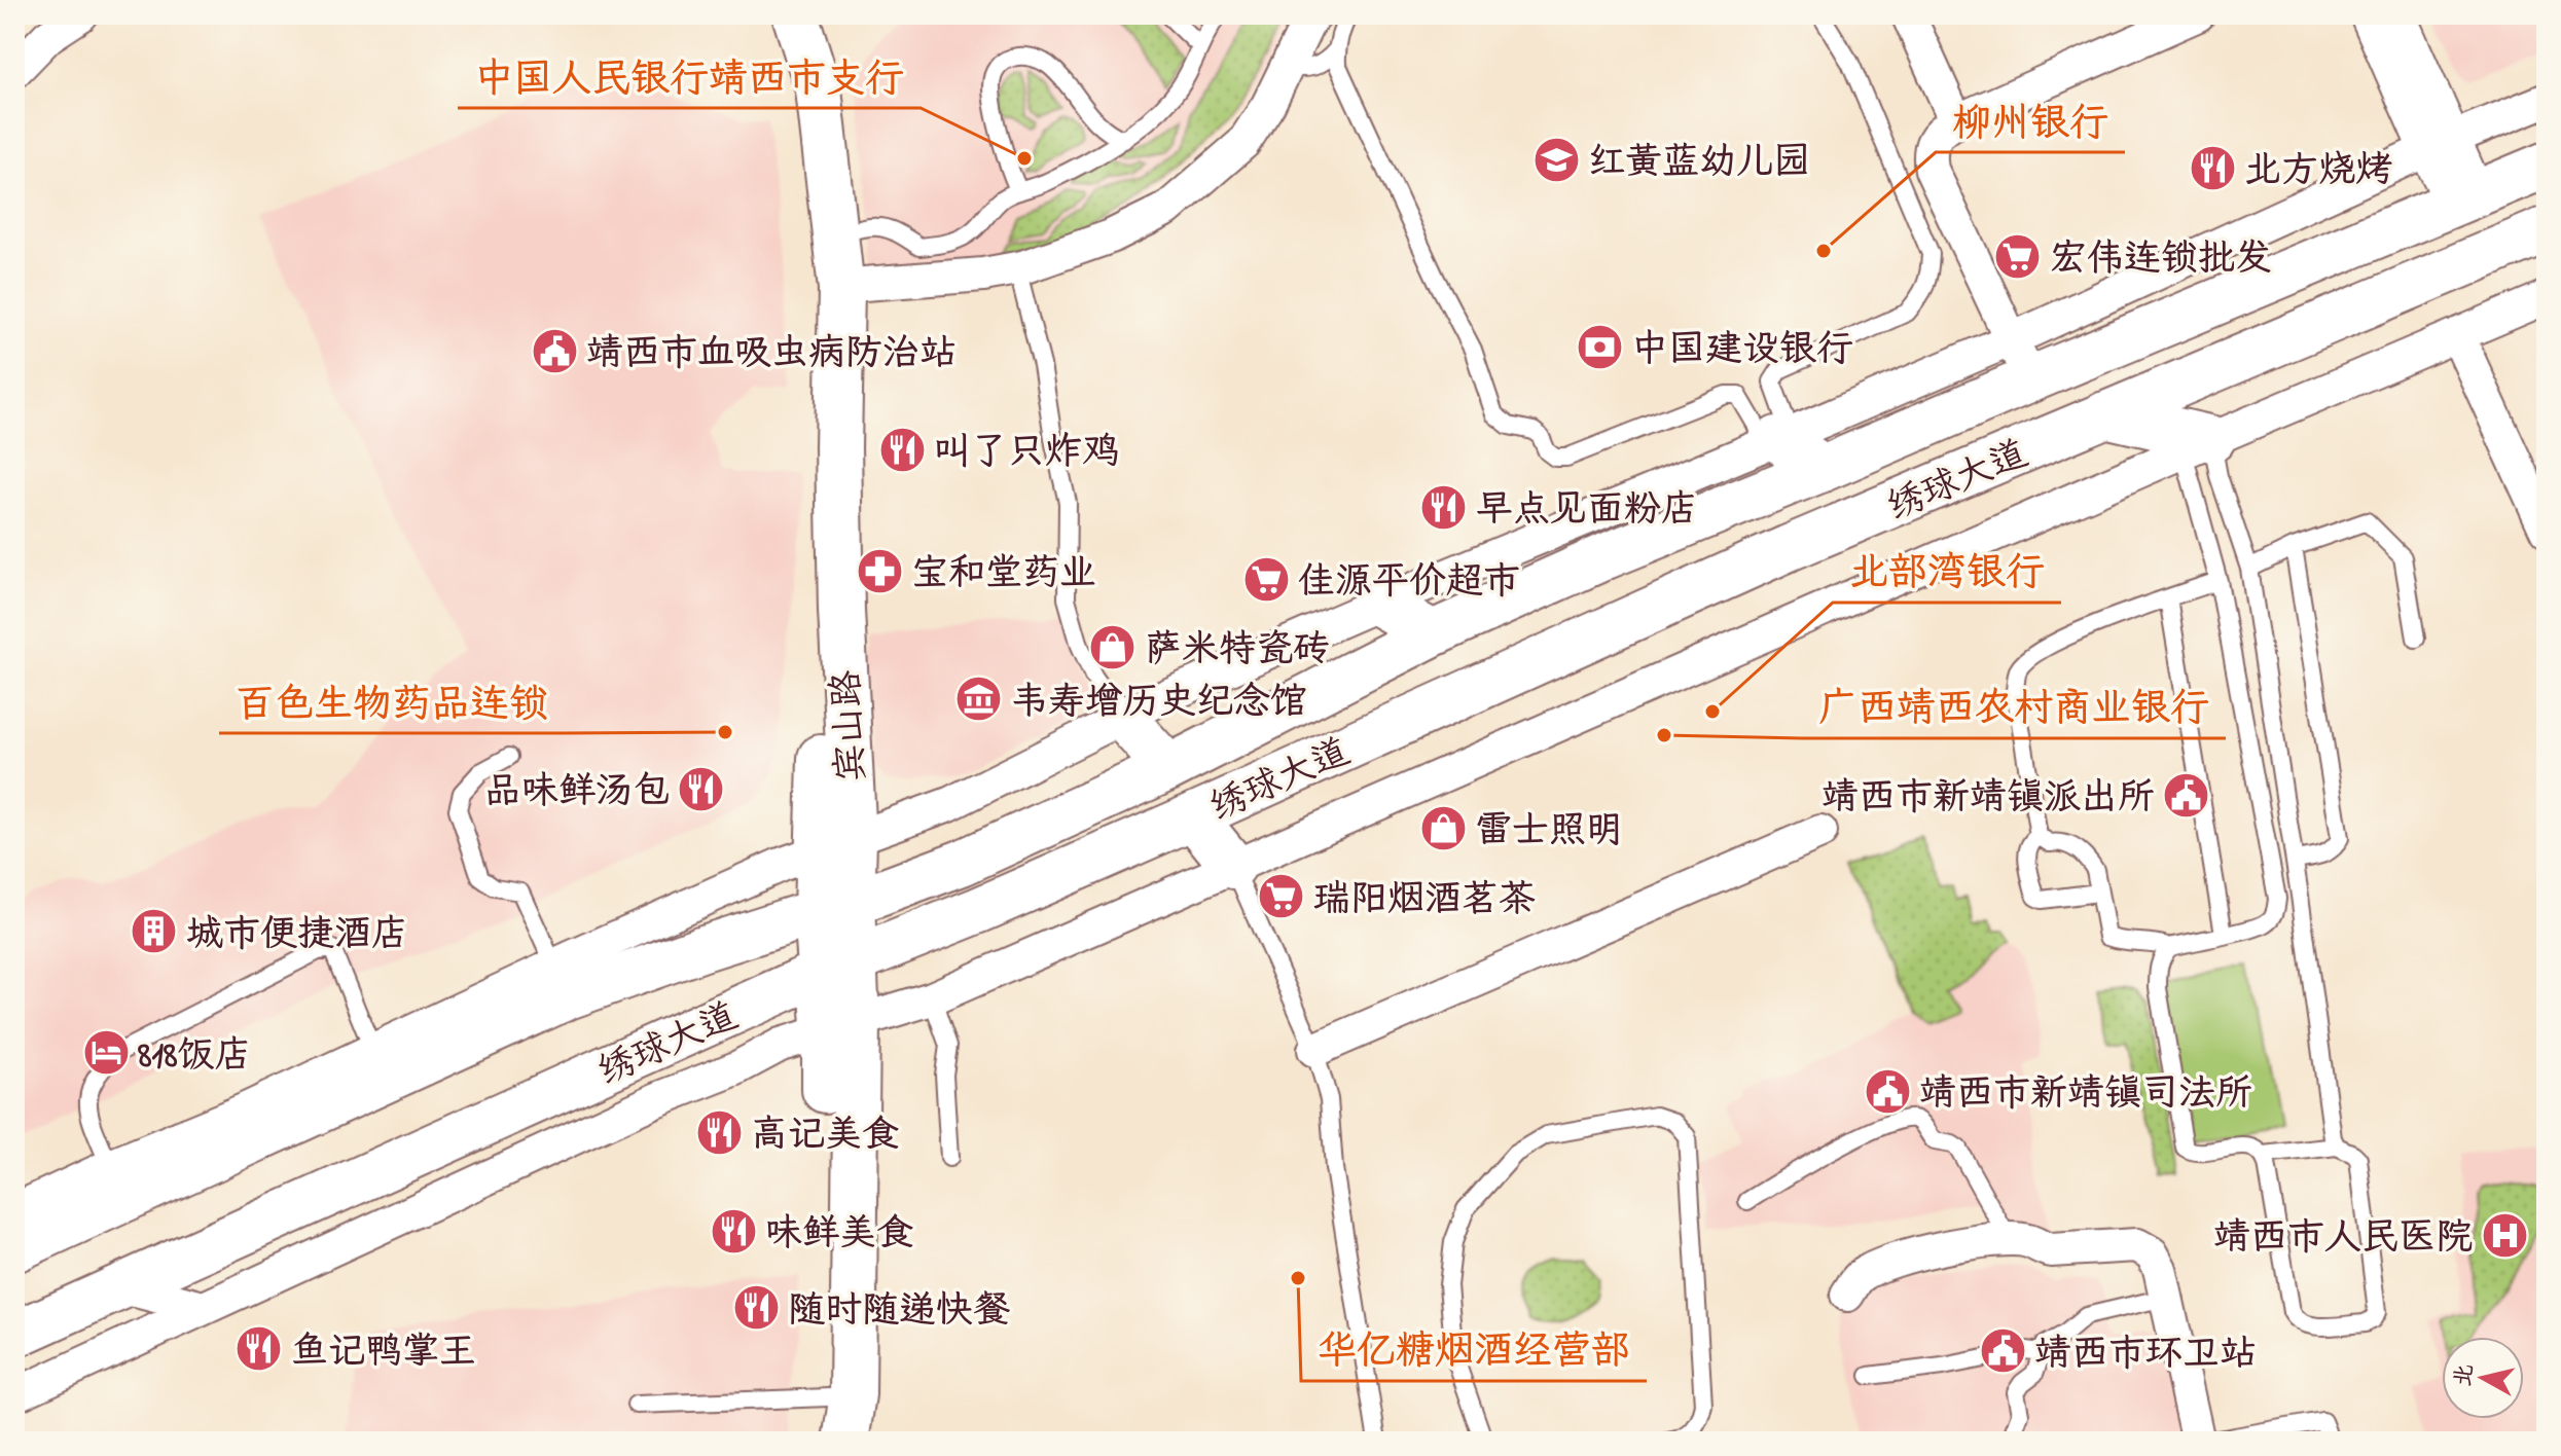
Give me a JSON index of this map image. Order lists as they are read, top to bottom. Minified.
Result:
{"streets":{"main road":["绣球大道","宾山路"]},"crossings":[["绣球大道","宾山路"]],"places":{"other":["中国人民银行靖西市支行","柳州银行","北部湾银行","百色生物药品连锁","广西靖西农村商业银行","华亿糖烟酒经营部"],"school or university":["红黄蓝幼儿园"],"restaurant":["北方烧烤","叫了只炸鸡","早点见面粉店","品味鲜汤包","高记美食","味鲜美食","随时随递快餐","鱼记鸭掌王"],"supermarket":["宏伟连锁批发","佳源平价超市","瑞阳烟酒茗茶"],"bank":["中国建设银行"],"public building":["靖西市血吸虫病防治站","靖西市新靖镇派出所","靖西市新靖镇司法所","靖西市环卫站"],"pharmacy":["宝和堂药业"],"shop":["萨米特瓷砖","雷士照明"],"museum":["韦寿增历史纪念馆"],"building":["城市便捷酒店"],"hotel":["818饭店"],"hospital":["靖西市人民医院"]},"north":"left"}
